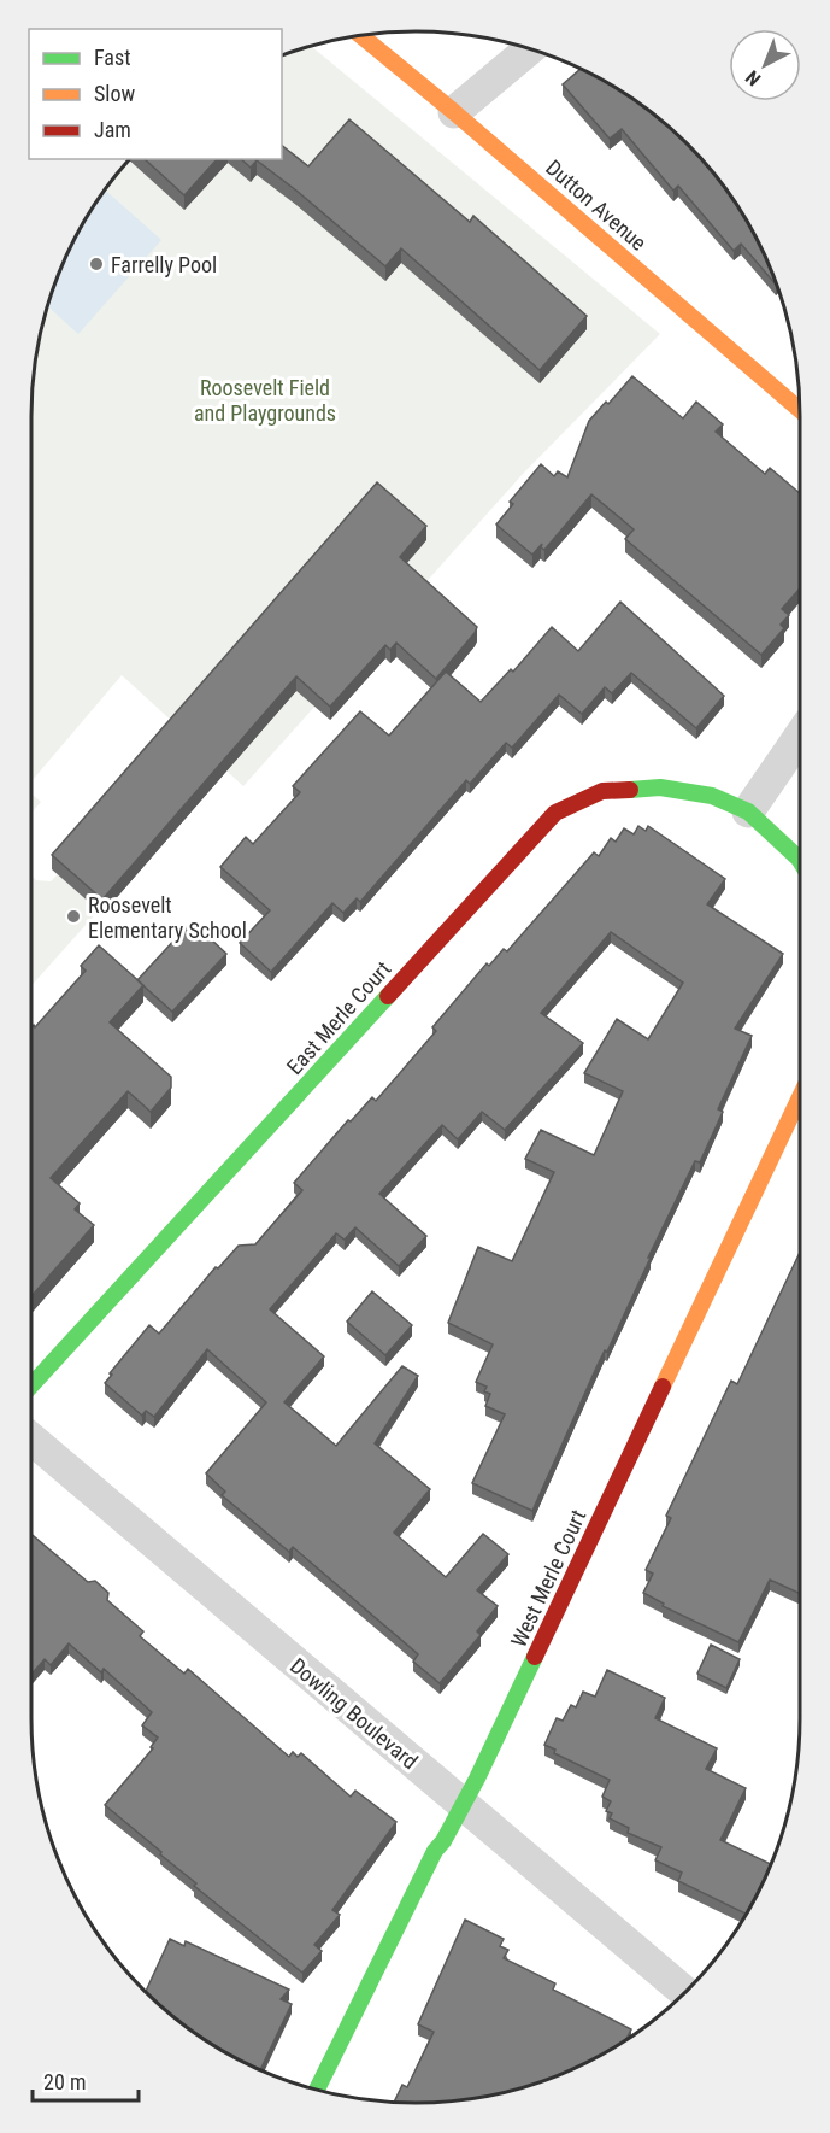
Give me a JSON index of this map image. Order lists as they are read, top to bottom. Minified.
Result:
{"streets":{"street":["Dutton Avenue","East Merle Court","West Merle Court","Dowling Boulevard"]},"crossings":[["West Merle Court","Dowling Boulevard"]],"parks":["Roosevelt Field and Playgrounds"],"places":["Farrelly Pool","Roosevelt Elementary School"],"legend":["Fast","Slow","Jam"],"scale_bar":"20 m","north":"bottom left"}
